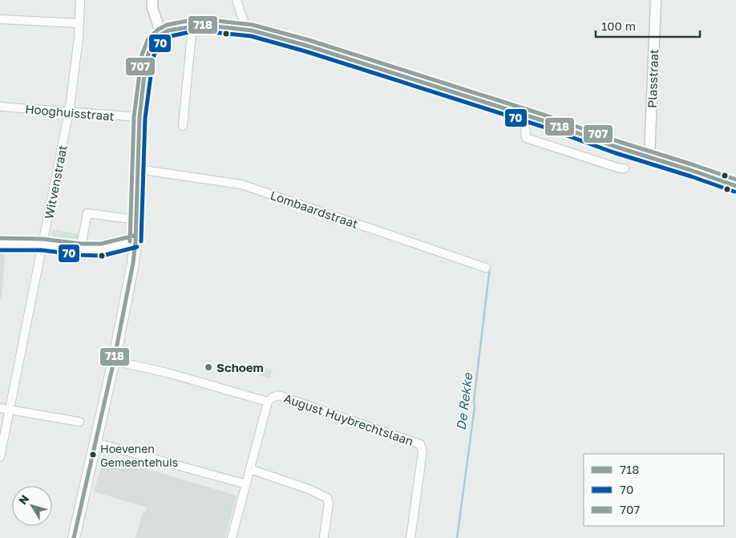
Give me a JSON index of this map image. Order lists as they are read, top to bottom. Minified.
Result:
{"streets":{"street":["Plasstraat","Hooghuisstraat","Witvenstraat","Lombaardstraat","August Huybrechtslaan"]},"crossings":[["Hooghuisstraat","Witvenstraat"]],"water":["De Rekke"],"places":["Schoem","Hoevenen Gemeentehuis"],"lines":["transit line 707","transit line 718","transit line 70"],"legend":["718","70","707"],"scale_bar":"100 m","north":"top left"}
